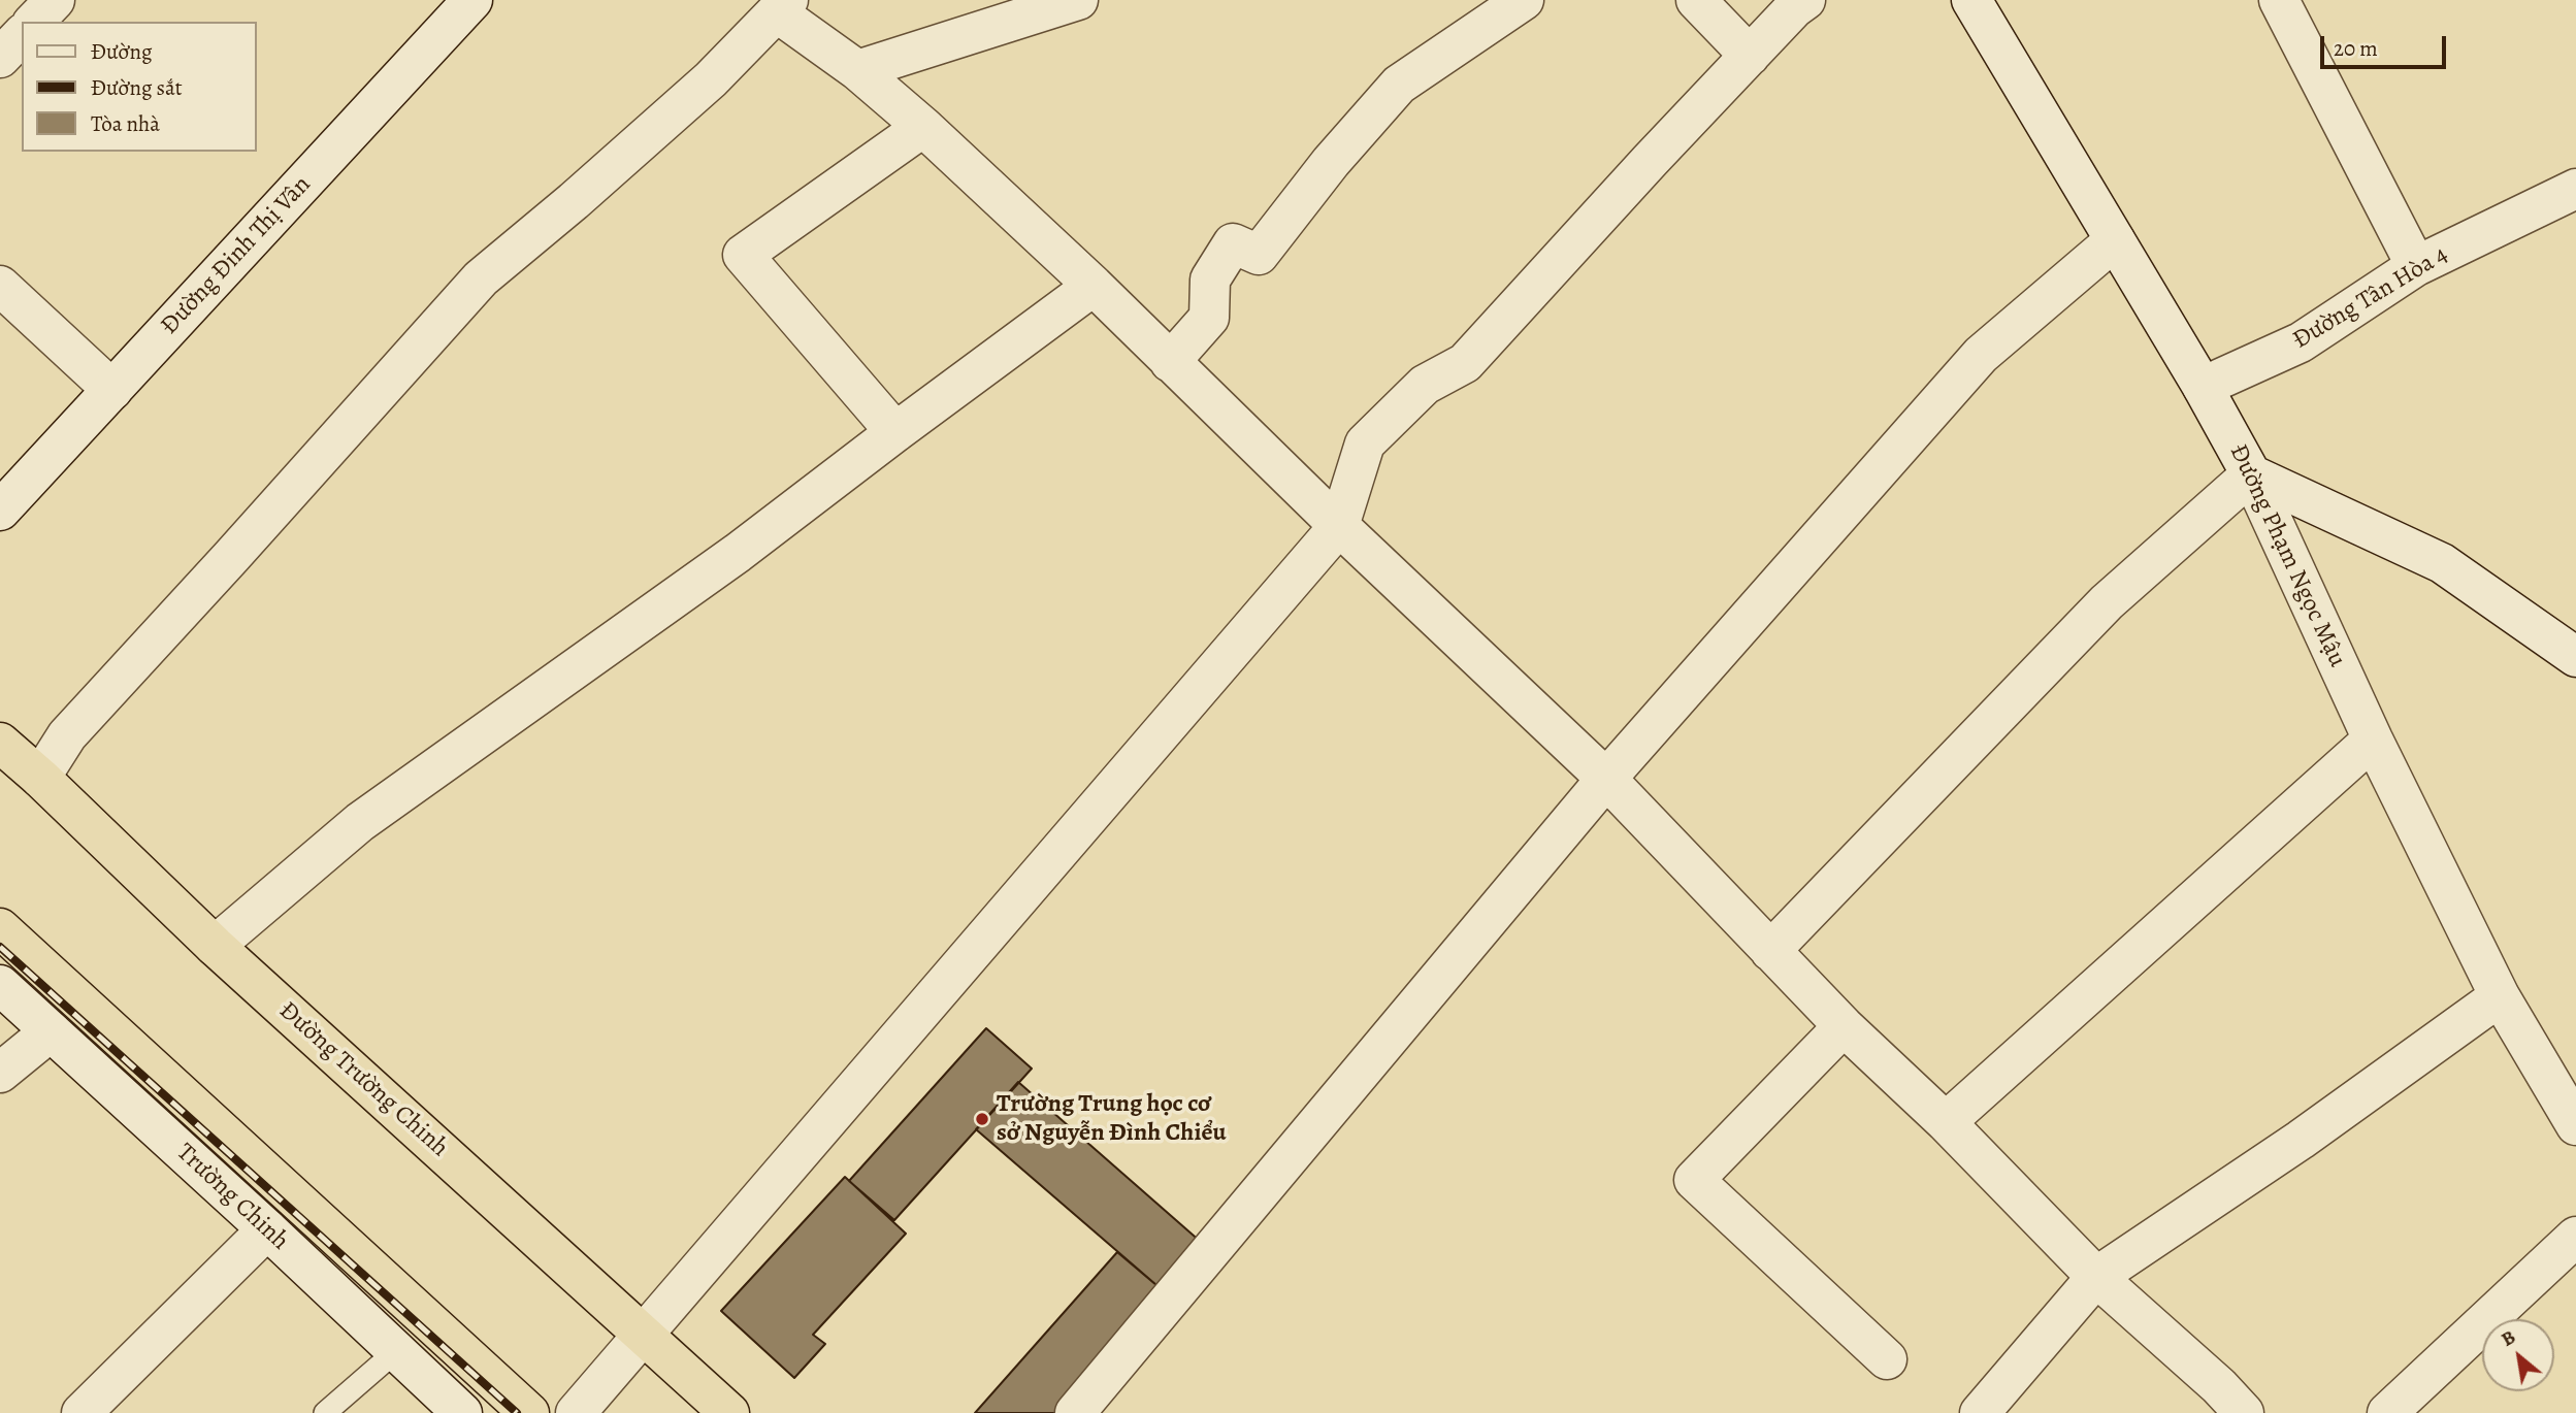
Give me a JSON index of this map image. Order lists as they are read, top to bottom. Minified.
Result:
{"streets":{"highway":["Đường Trường Chinh"],"street":["Đường Đinh Thị Vân","Đường Tân Hòa 4","Đường Phạm Ngọc Mậu","Trường Chinh"]},"crossings":[["Đường Tân Hòa 4","Đường Phạm Ngọc Mậu"]],"places":["Trường Trung học cơ sở Nguyễn Đình Chiểu"],"legend":["Đường","Đường sắt","Tòa nhà"],"scale_bar":"20 m","north":"top left"}
